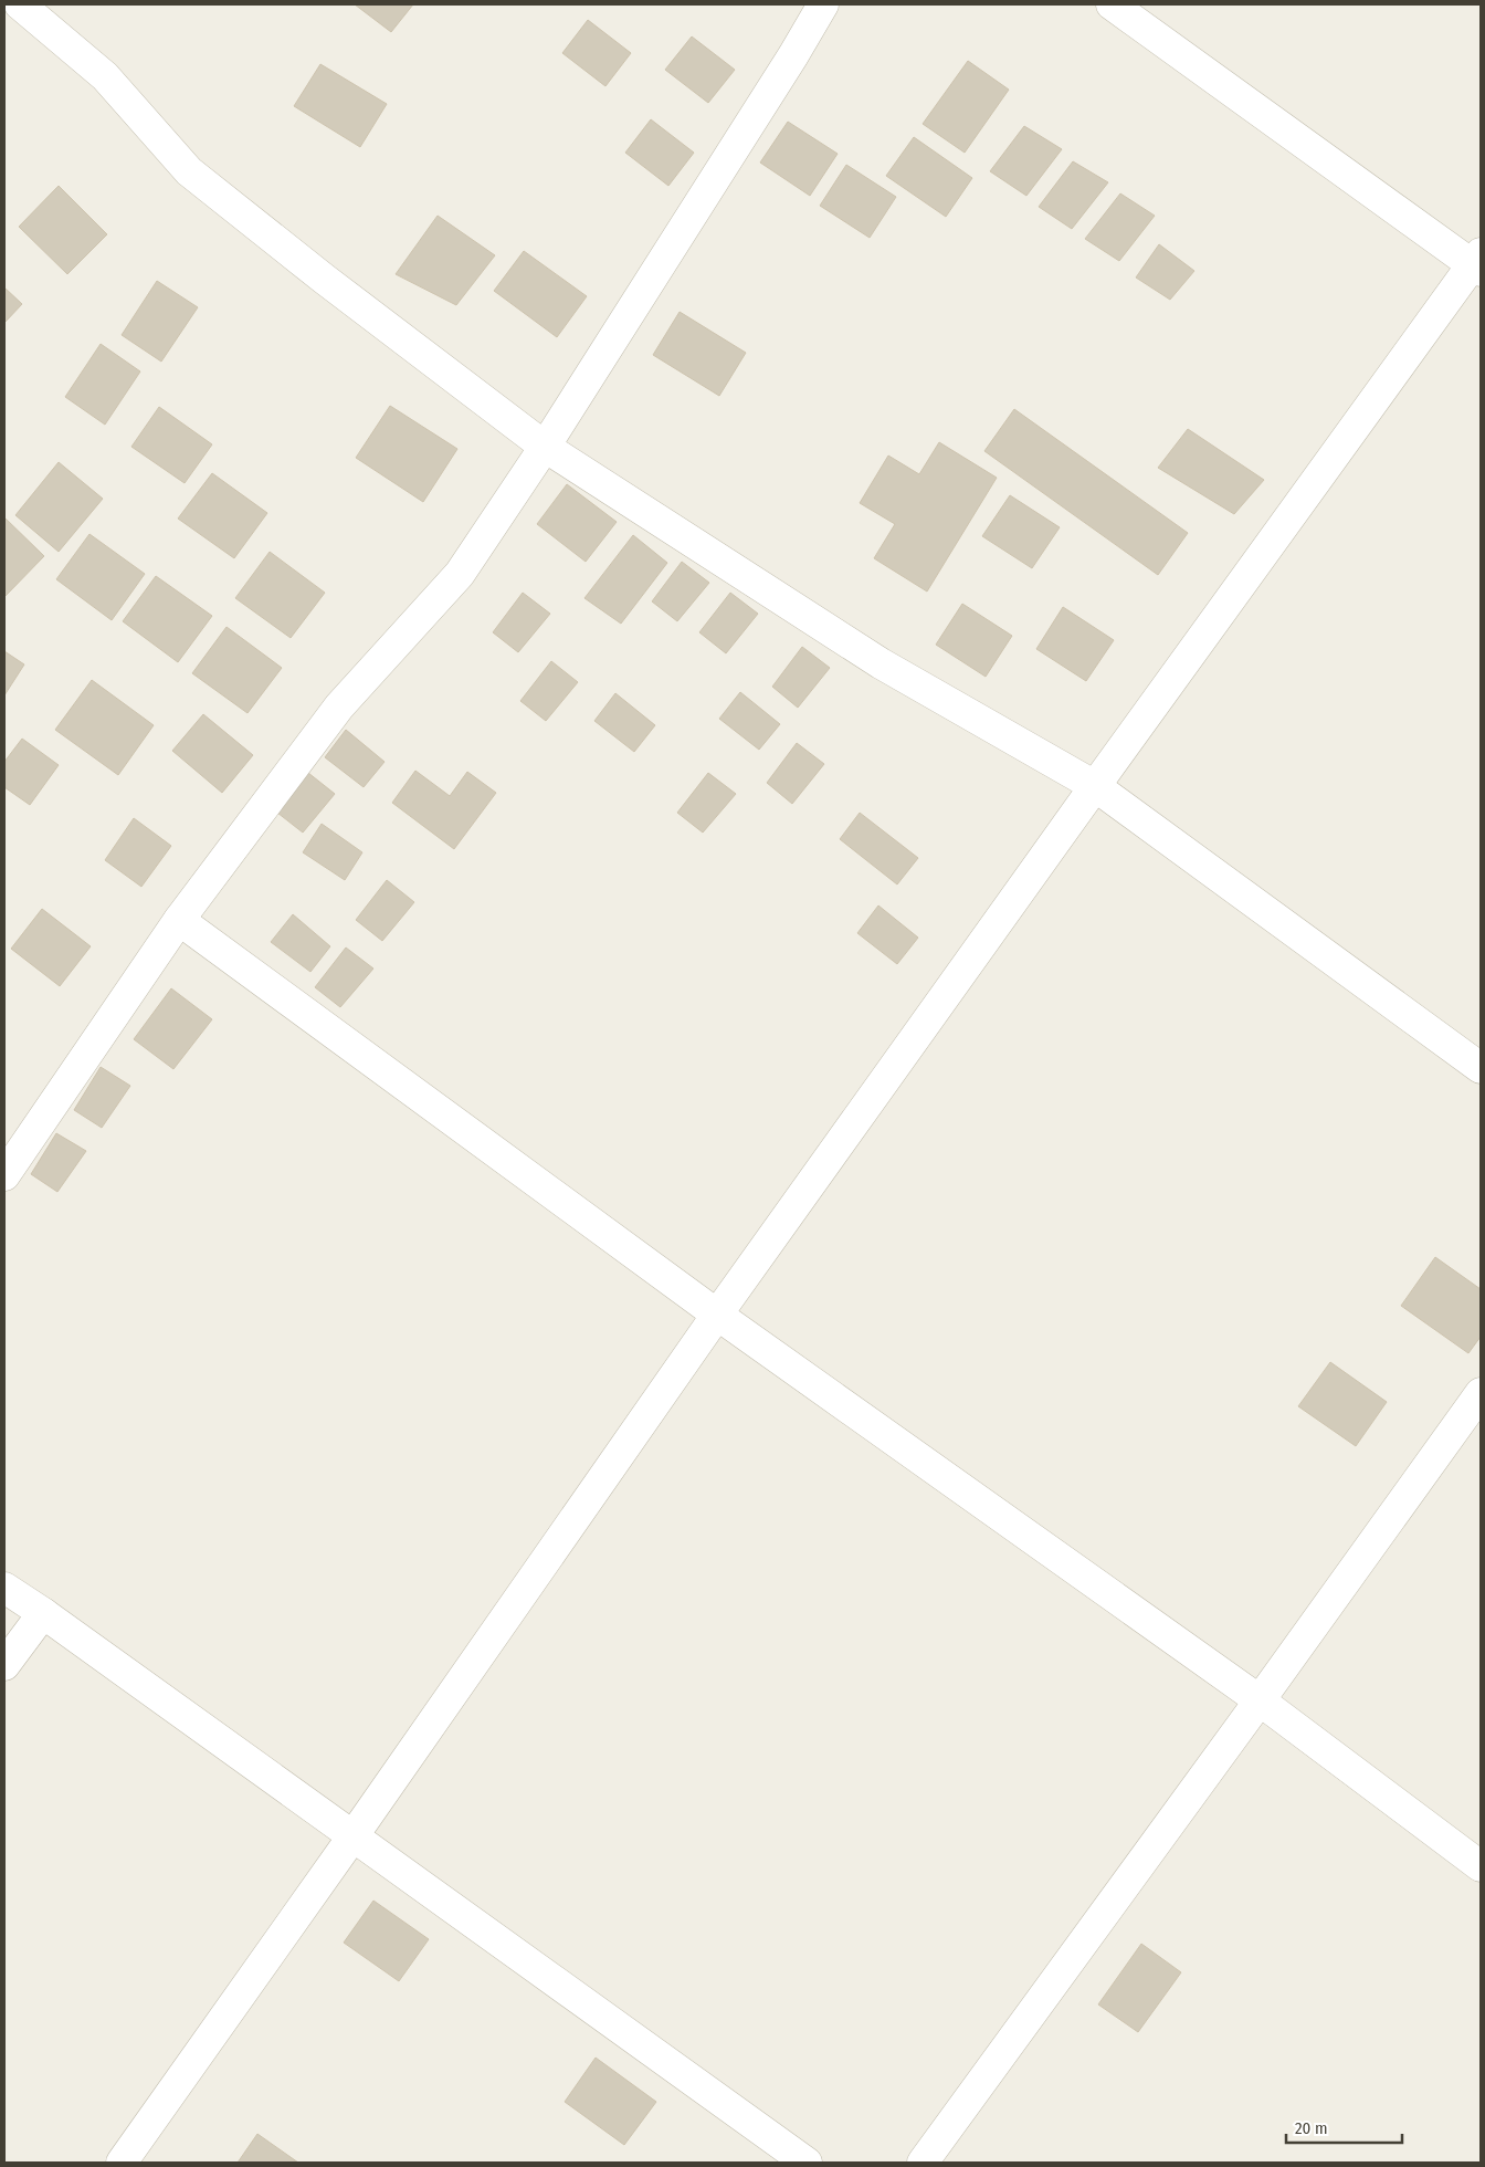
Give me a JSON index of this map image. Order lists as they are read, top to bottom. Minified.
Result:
{"scale_bar":"20 m"}
